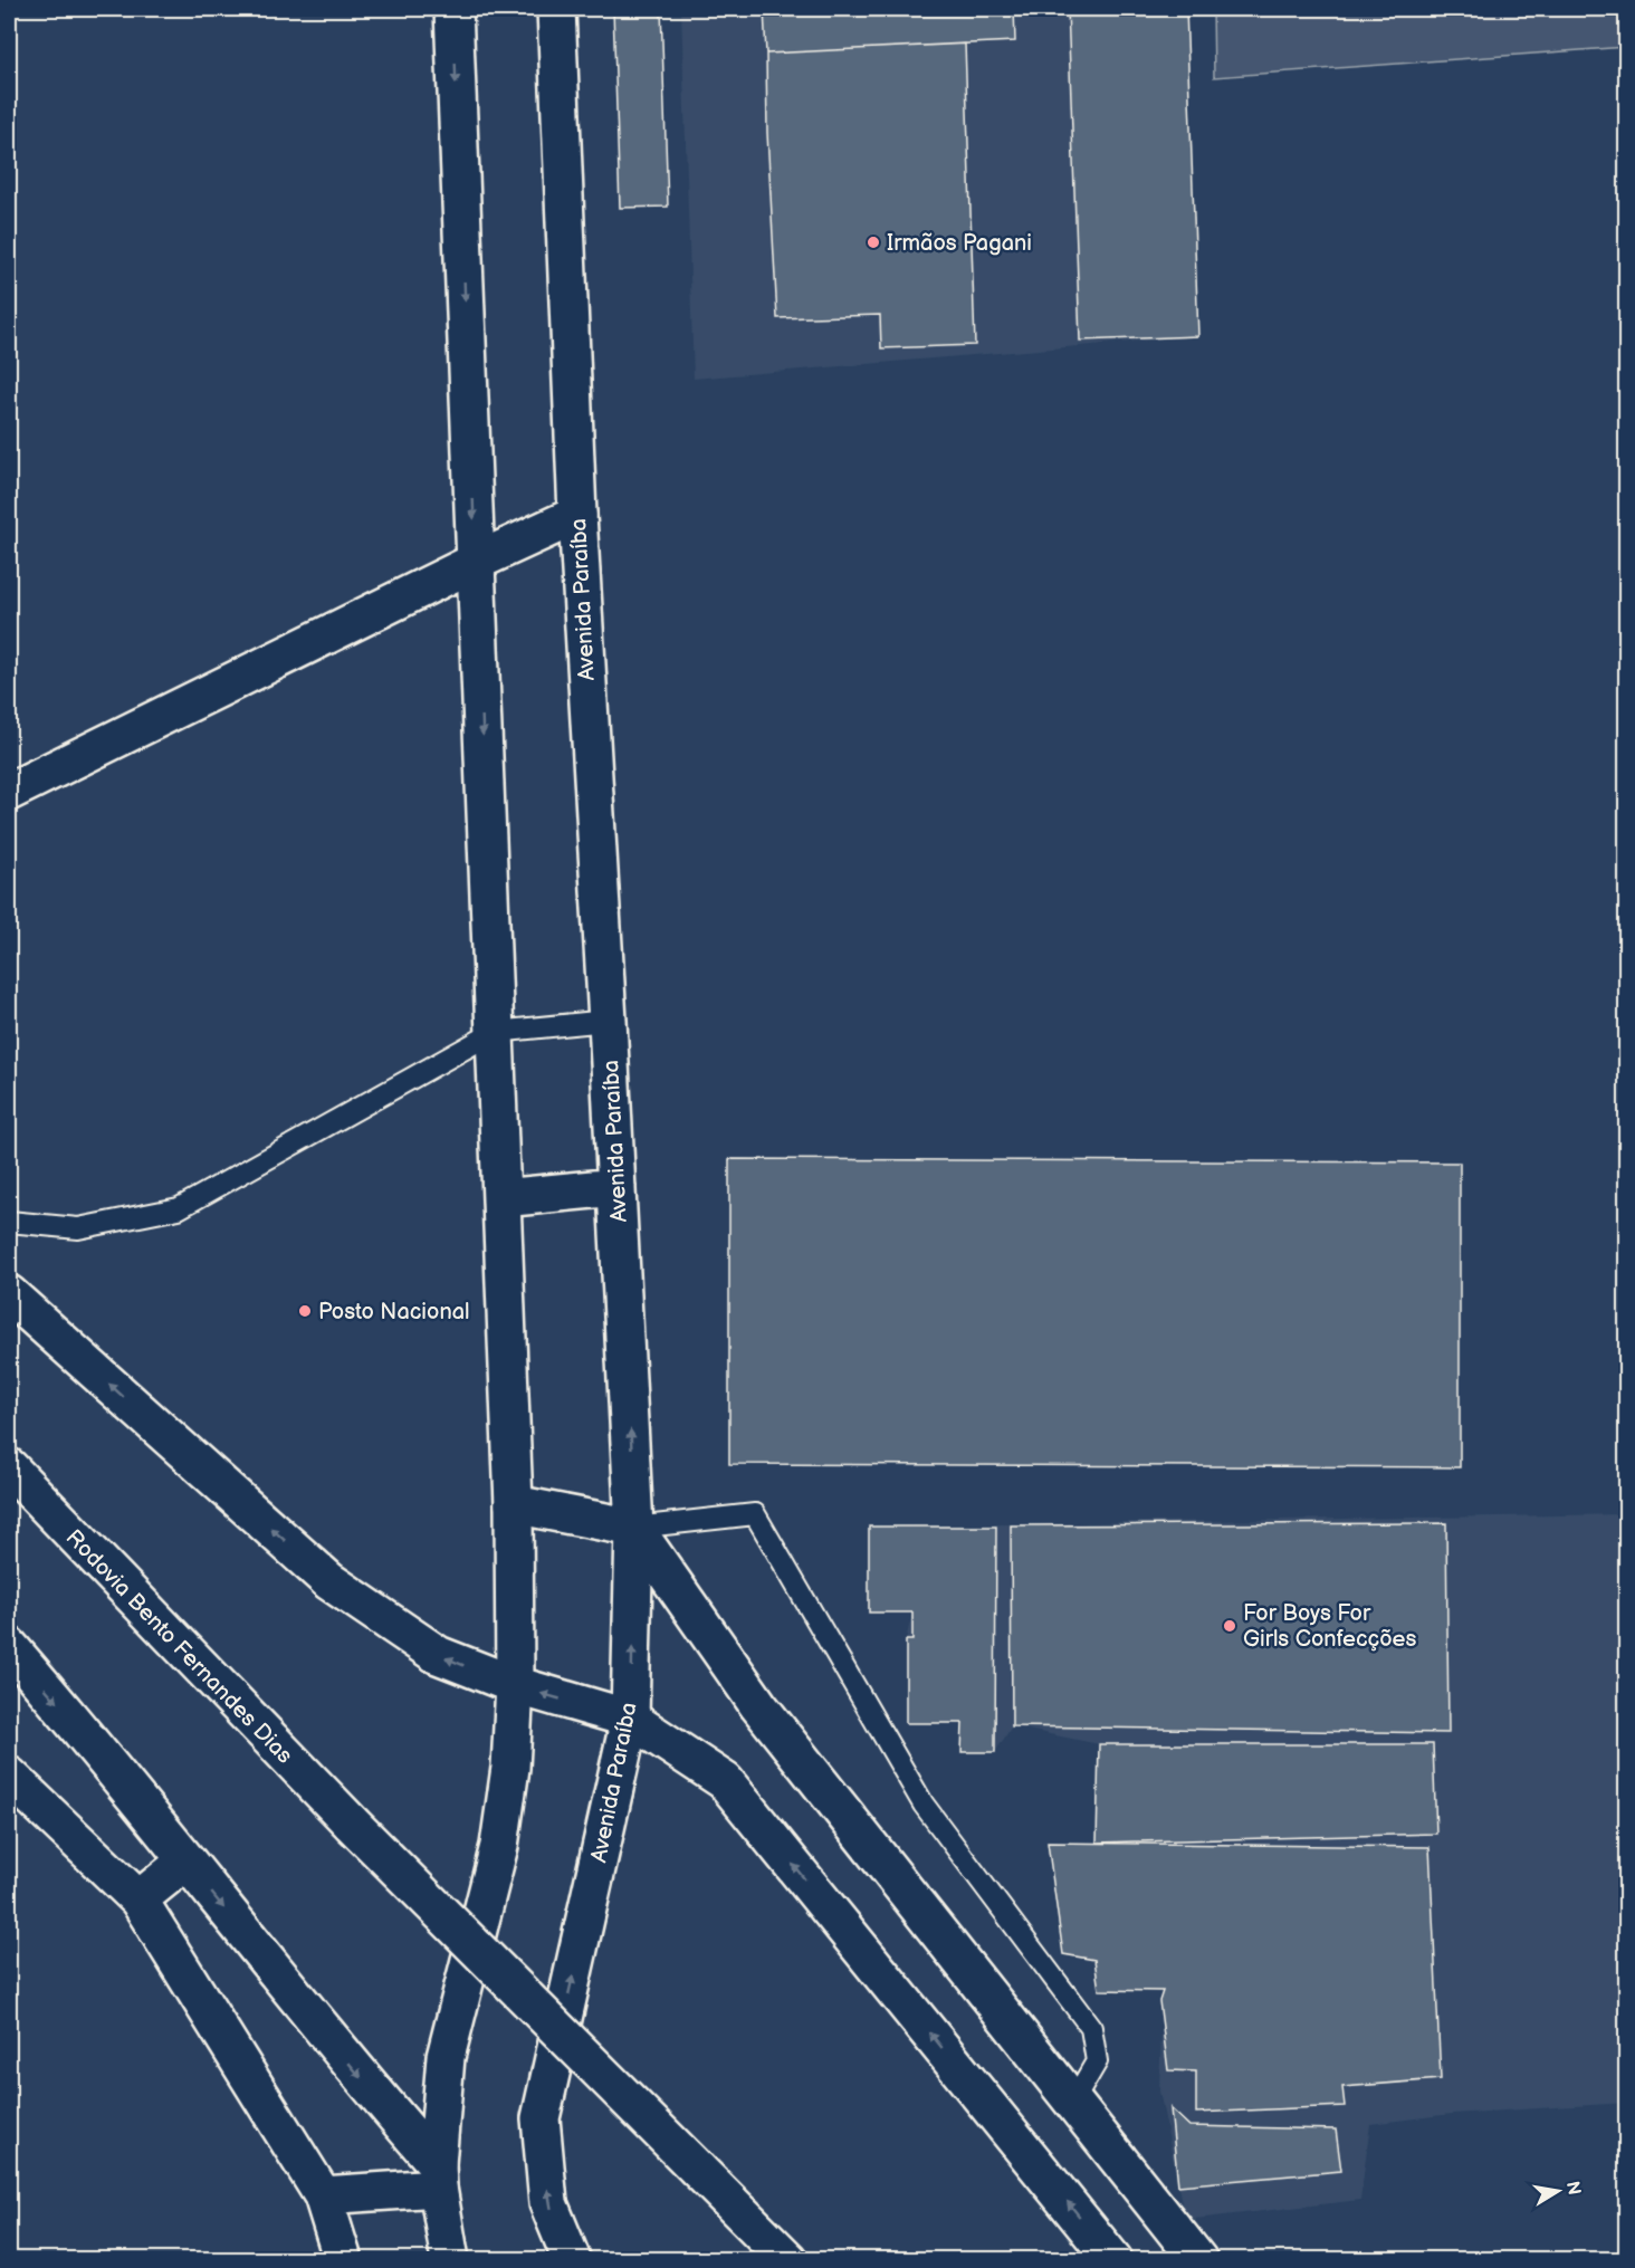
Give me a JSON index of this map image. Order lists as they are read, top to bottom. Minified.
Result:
{"streets":{"main road":["Avenida Paraíba","Rodovia Bento Fernandes Dias"]},"places":["Irmãos Pagani","Posto Nacional","For Boys For Girls Confecções"],"north":"right"}
